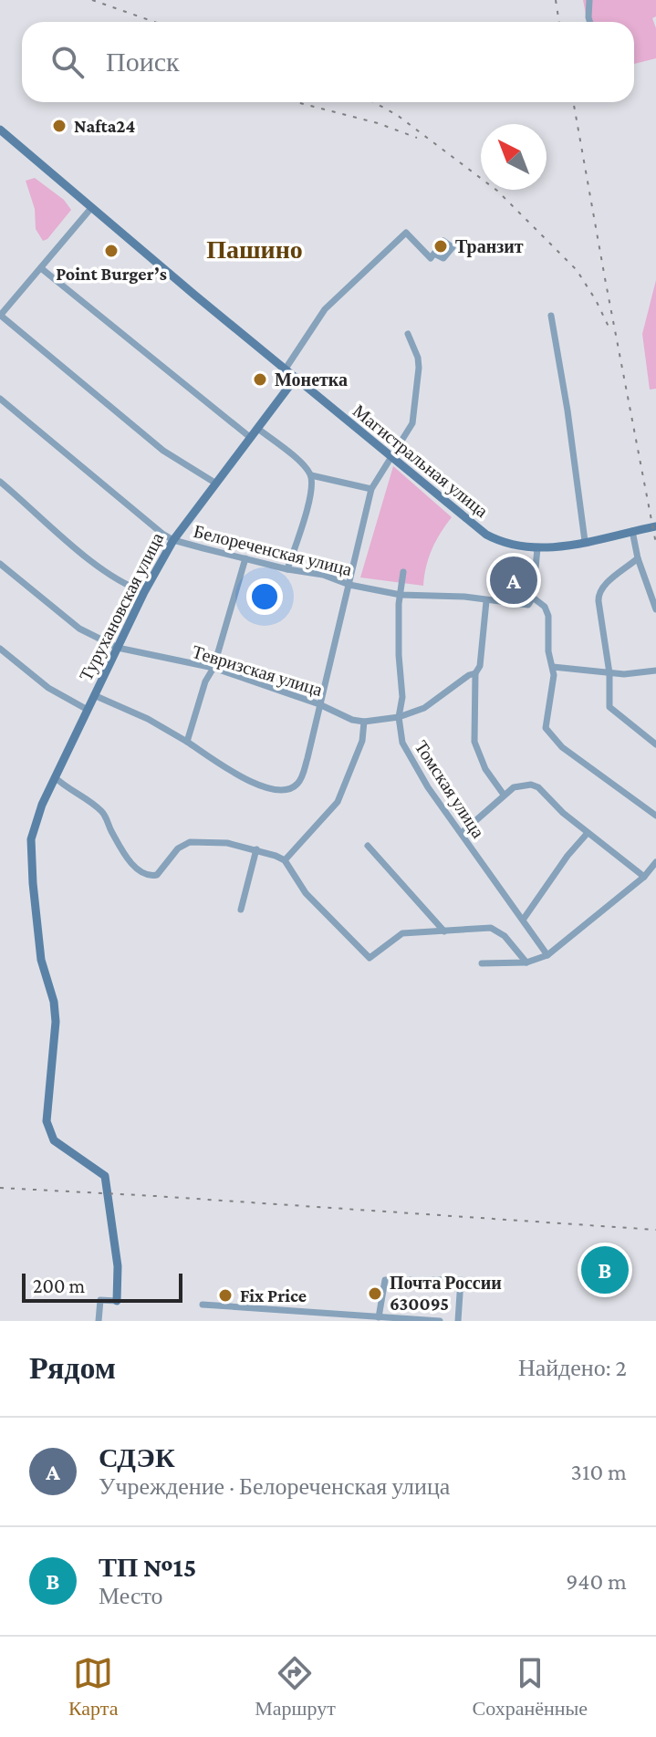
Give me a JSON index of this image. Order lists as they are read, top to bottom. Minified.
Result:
{"streets":{"street":["Магистральная улица","Белореченская улица","Турухановская улица","Тевризская улица","Томская улица"]},"crossings":[["Магистральная улица","Турухановская улица"],["Белореченская улица","Турухановская улица"],["Белореченская улица","Томская улица"],["Турухановская улица","Тевризская улица"],["Тевризская улица","Томская улица"]],"districts":["Пашино"],"places":["Nafta24","Транзит","Point Burger’s","Монетка","Почта России 630095","Fix Price"],"scale_bar":"200 m","north":"top left","page":{"search":"Поиск","pins":["A","B"],"scale":"200 m","heading":["Рядом","Найдено: 2"],"list":[{"mark":"A","name":"СДЭК","note":"Учреждение · Белореченская улица","value":"310 m"},{"mark":"B","name":"ТП №15","note":"Место","value":"940 m"}],"nav":["Карта","Маршрут","Сохранённые"]}}
